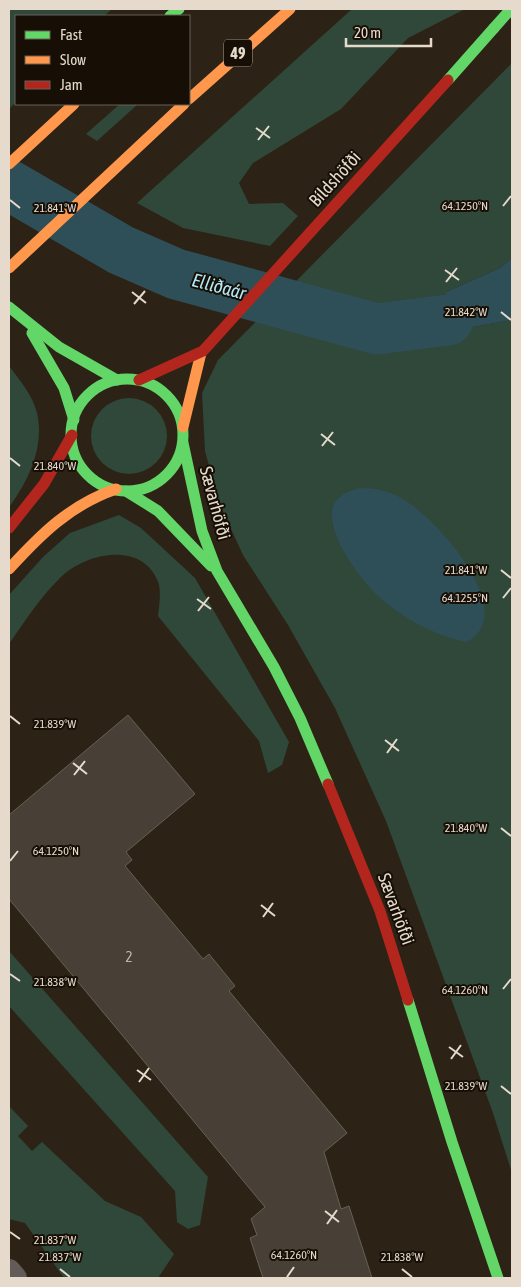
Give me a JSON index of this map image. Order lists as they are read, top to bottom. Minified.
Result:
{"streets":{"main road":["49","Bíldshöfði","Sævarhöfði"]},"crossings":[["Bíldshöfði","Sævarhöfði"]],"water":["Elliðaár"],"house_numbers":["2"],"legend":["Fast","Slow","Jam"],"scale_bar":"20 m","coordinates":["64.1250°N","21.841°W","21.842°W","21.840°W","64.1255°N","21.839°W","21.838°W","64.1260°N","21.837°W"]}
